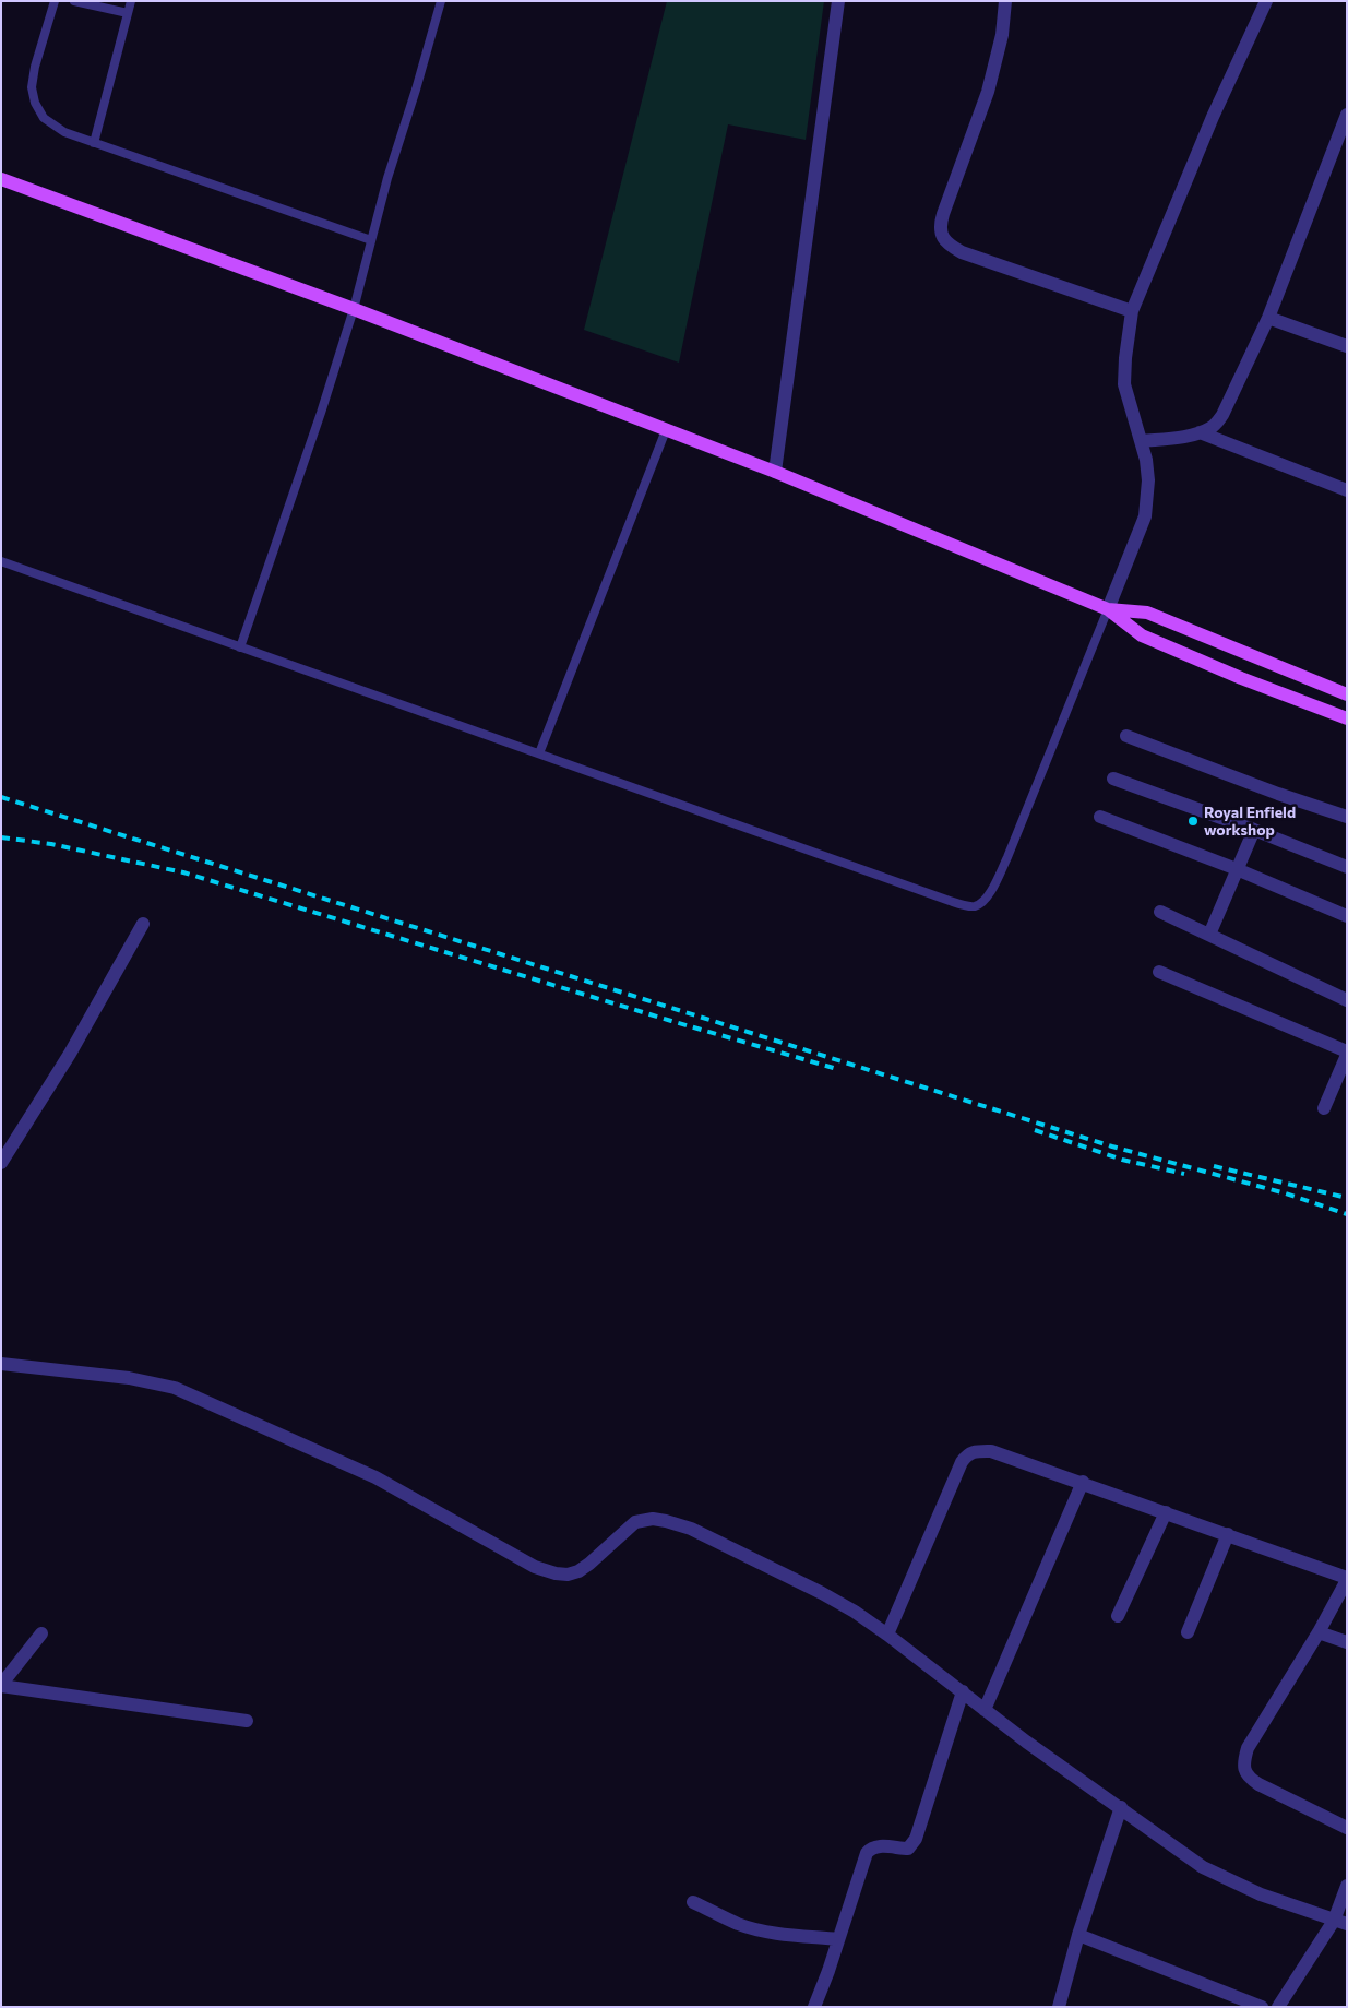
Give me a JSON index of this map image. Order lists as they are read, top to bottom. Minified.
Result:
{"places":["Royal Enfield workshop"]}
